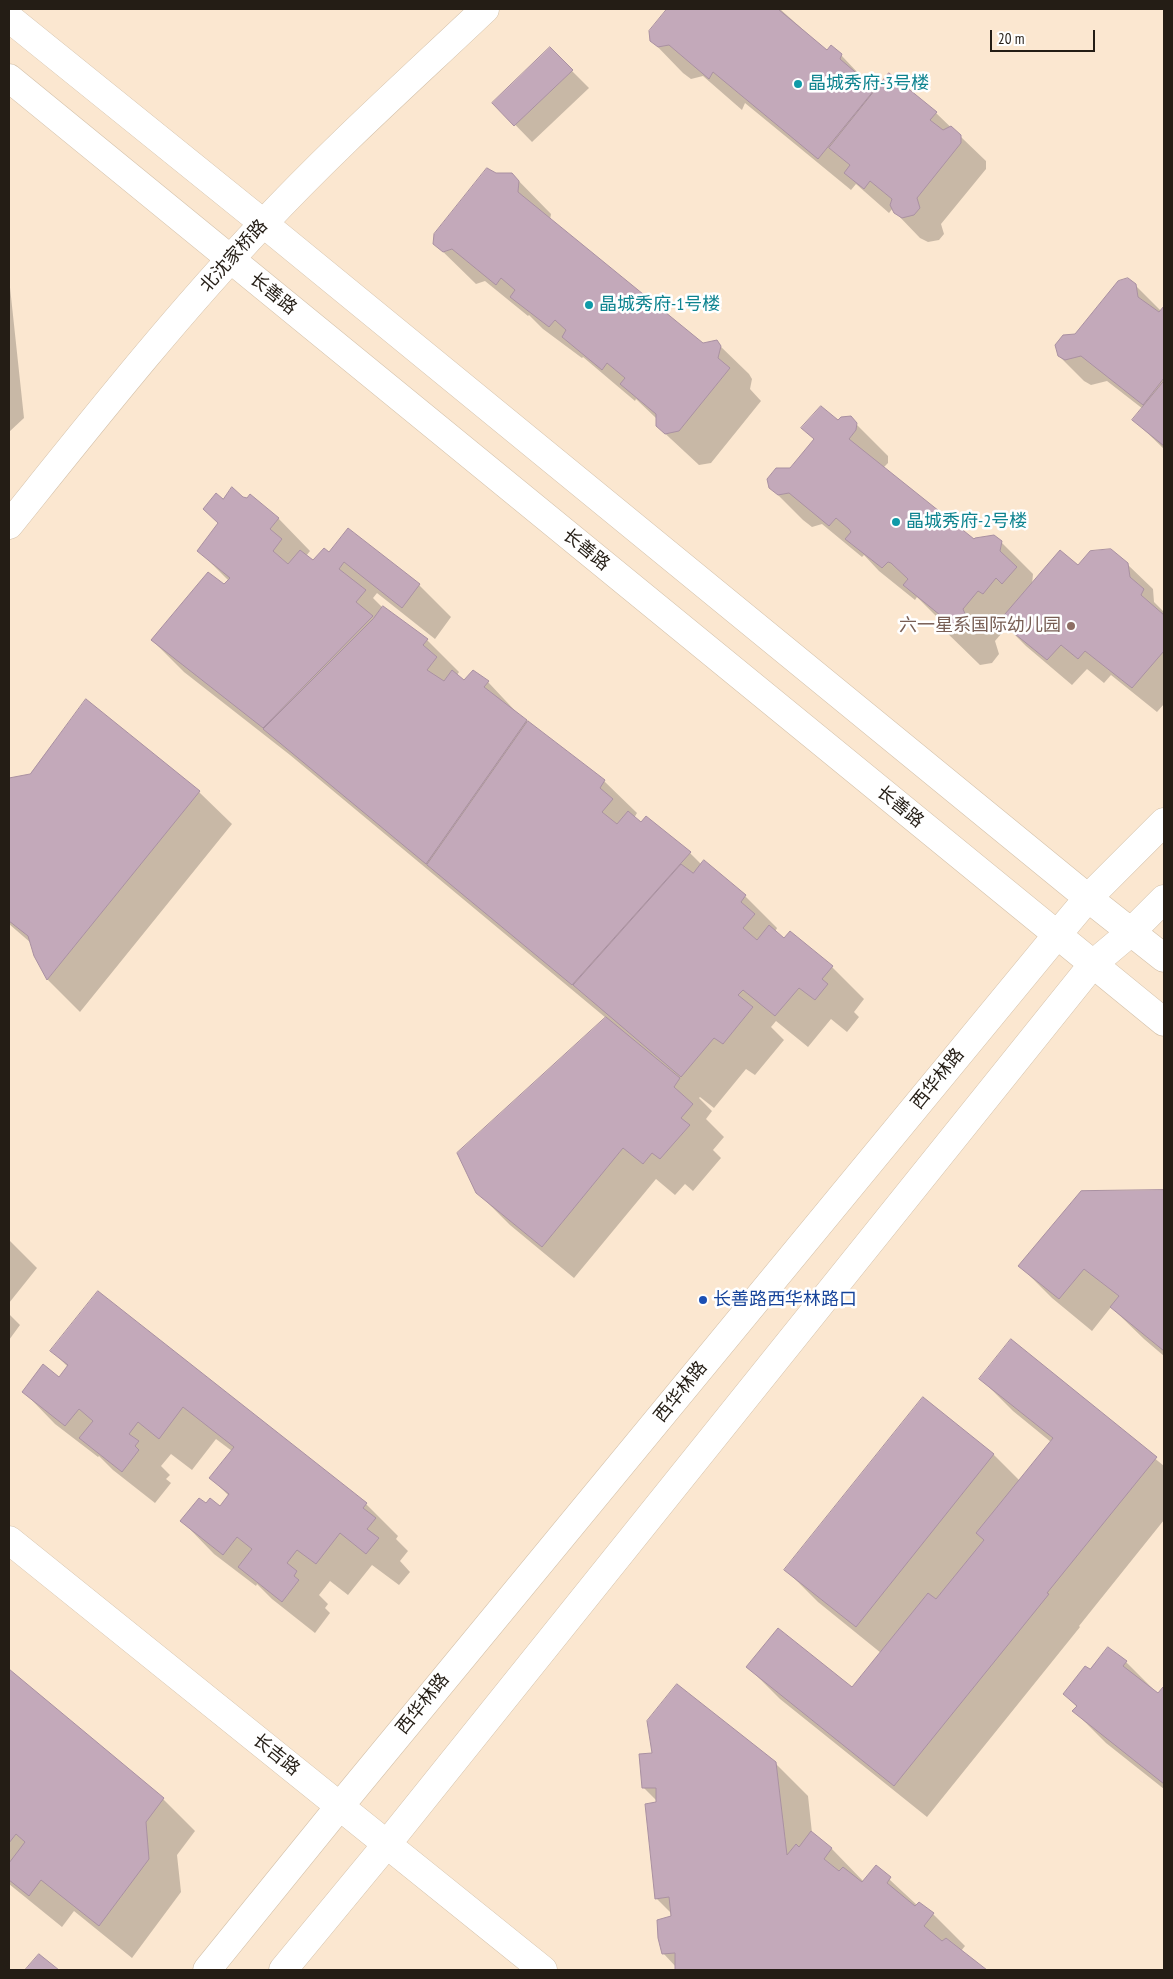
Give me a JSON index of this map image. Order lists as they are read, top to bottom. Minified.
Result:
{"streets":{"street":["北沈家桥路","长善路","西华林路","长吉路"]},"crossings":[["北沈家桥路","长善路"],["长善路","西华林路"],["西华林路","长吉路"]],"places":["晶城秀府-3号楼","晶城秀府-1号楼","晶城秀府-2号楼","六一星系国际幼儿园","长善路西华林路口"],"scale_bar":"20 m"}
